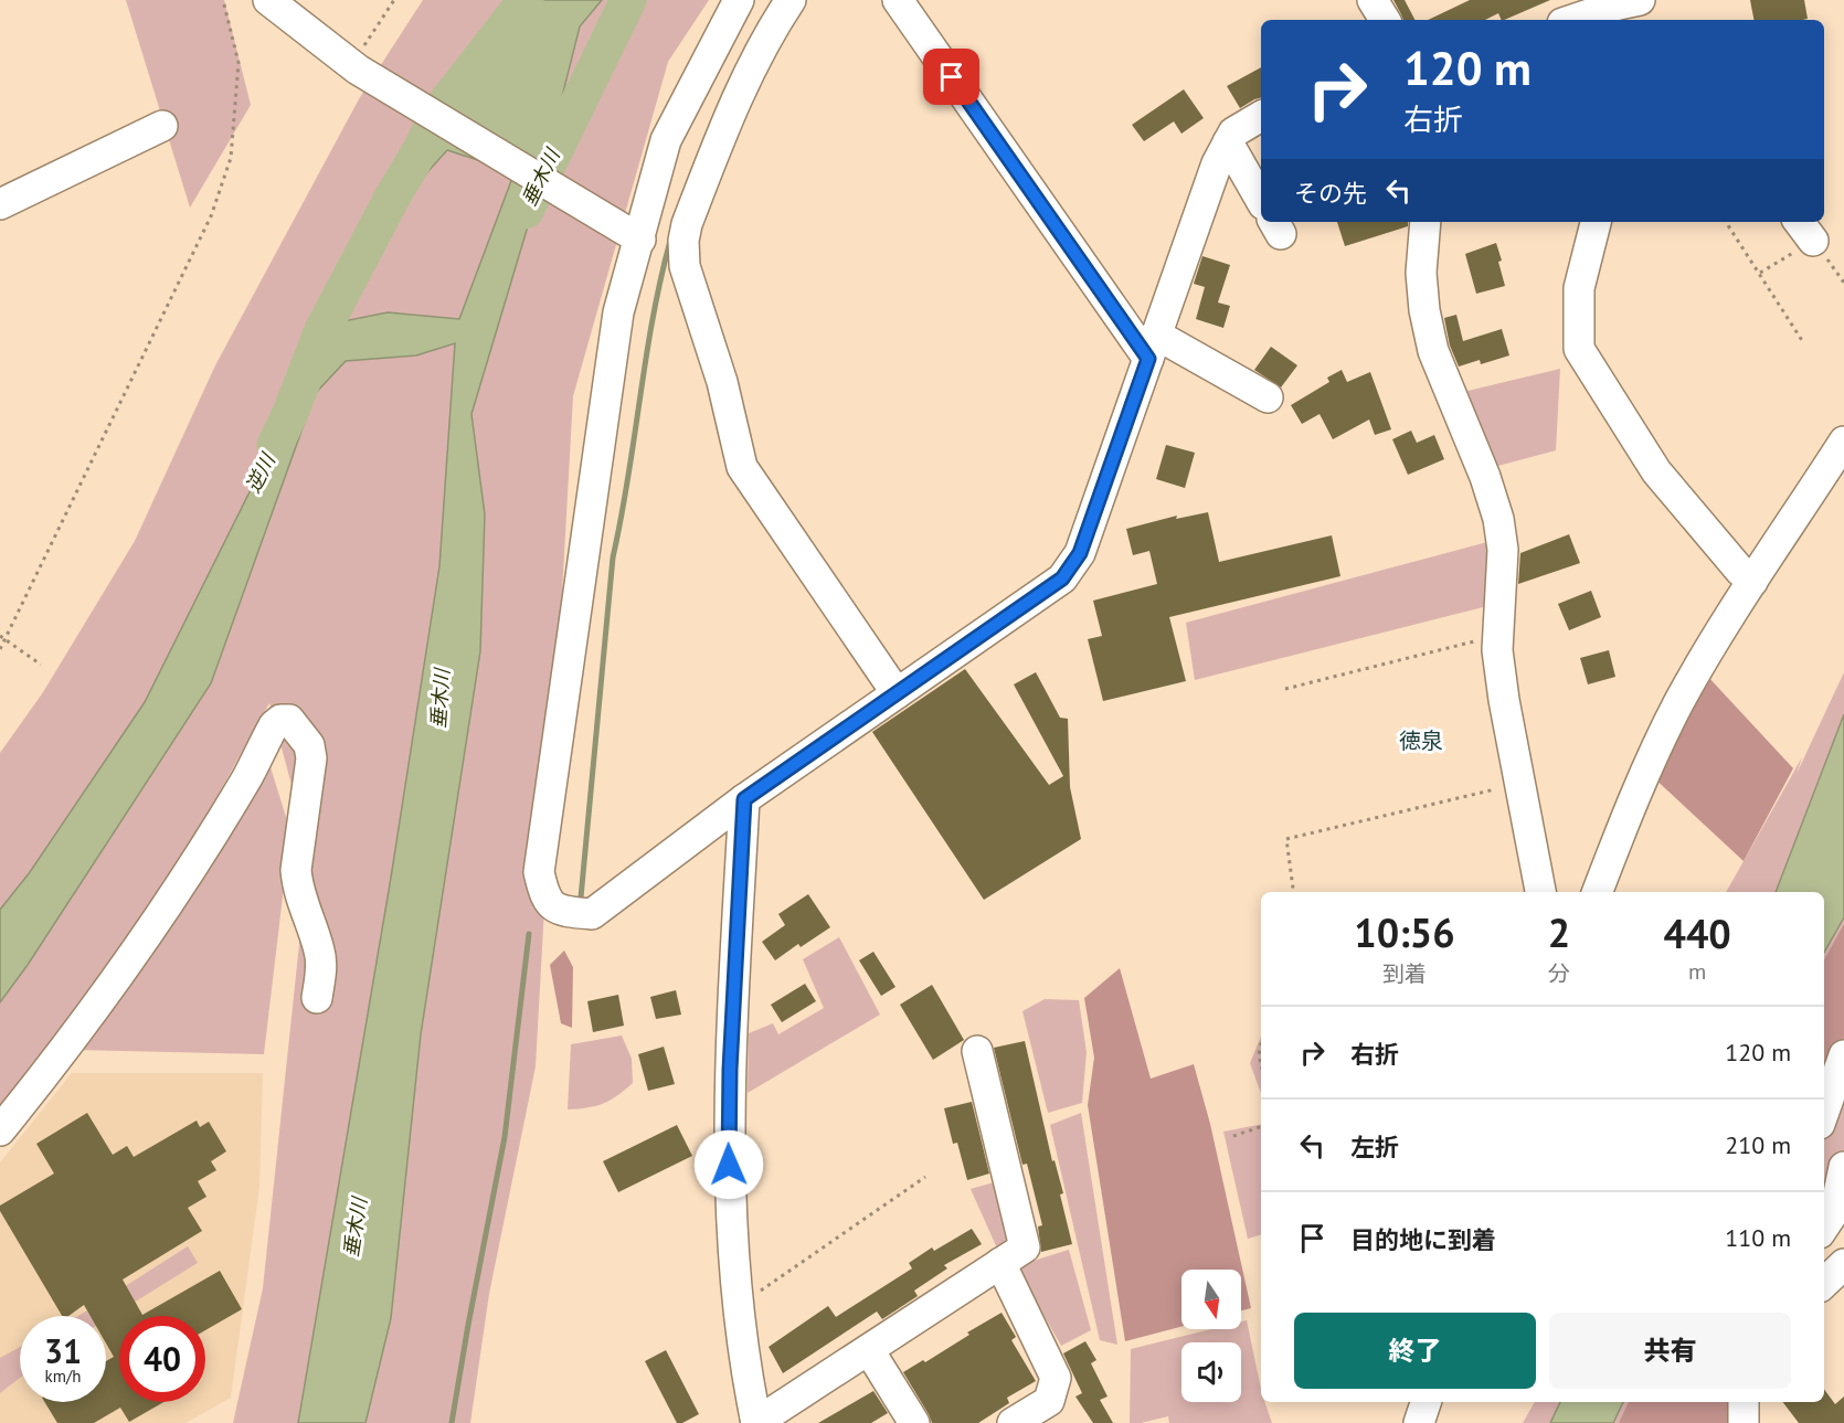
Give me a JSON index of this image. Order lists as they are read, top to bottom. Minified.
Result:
{"districts":["徳泉"],"water":["垂木川","逆川"],"north":"bottom","page":{"turn":["120 m","右折"],"then":"その先","eta":["10:56","到着","2","分","440","m"],"list":[{"name":"右折","value":"120 m"},{"name":"左折","value":"210 m"},{"name":"目的地に到着","value":"110 m"}],"buttons":["終了","共有"],"speed":"31 km/h","limit":"40"}}
